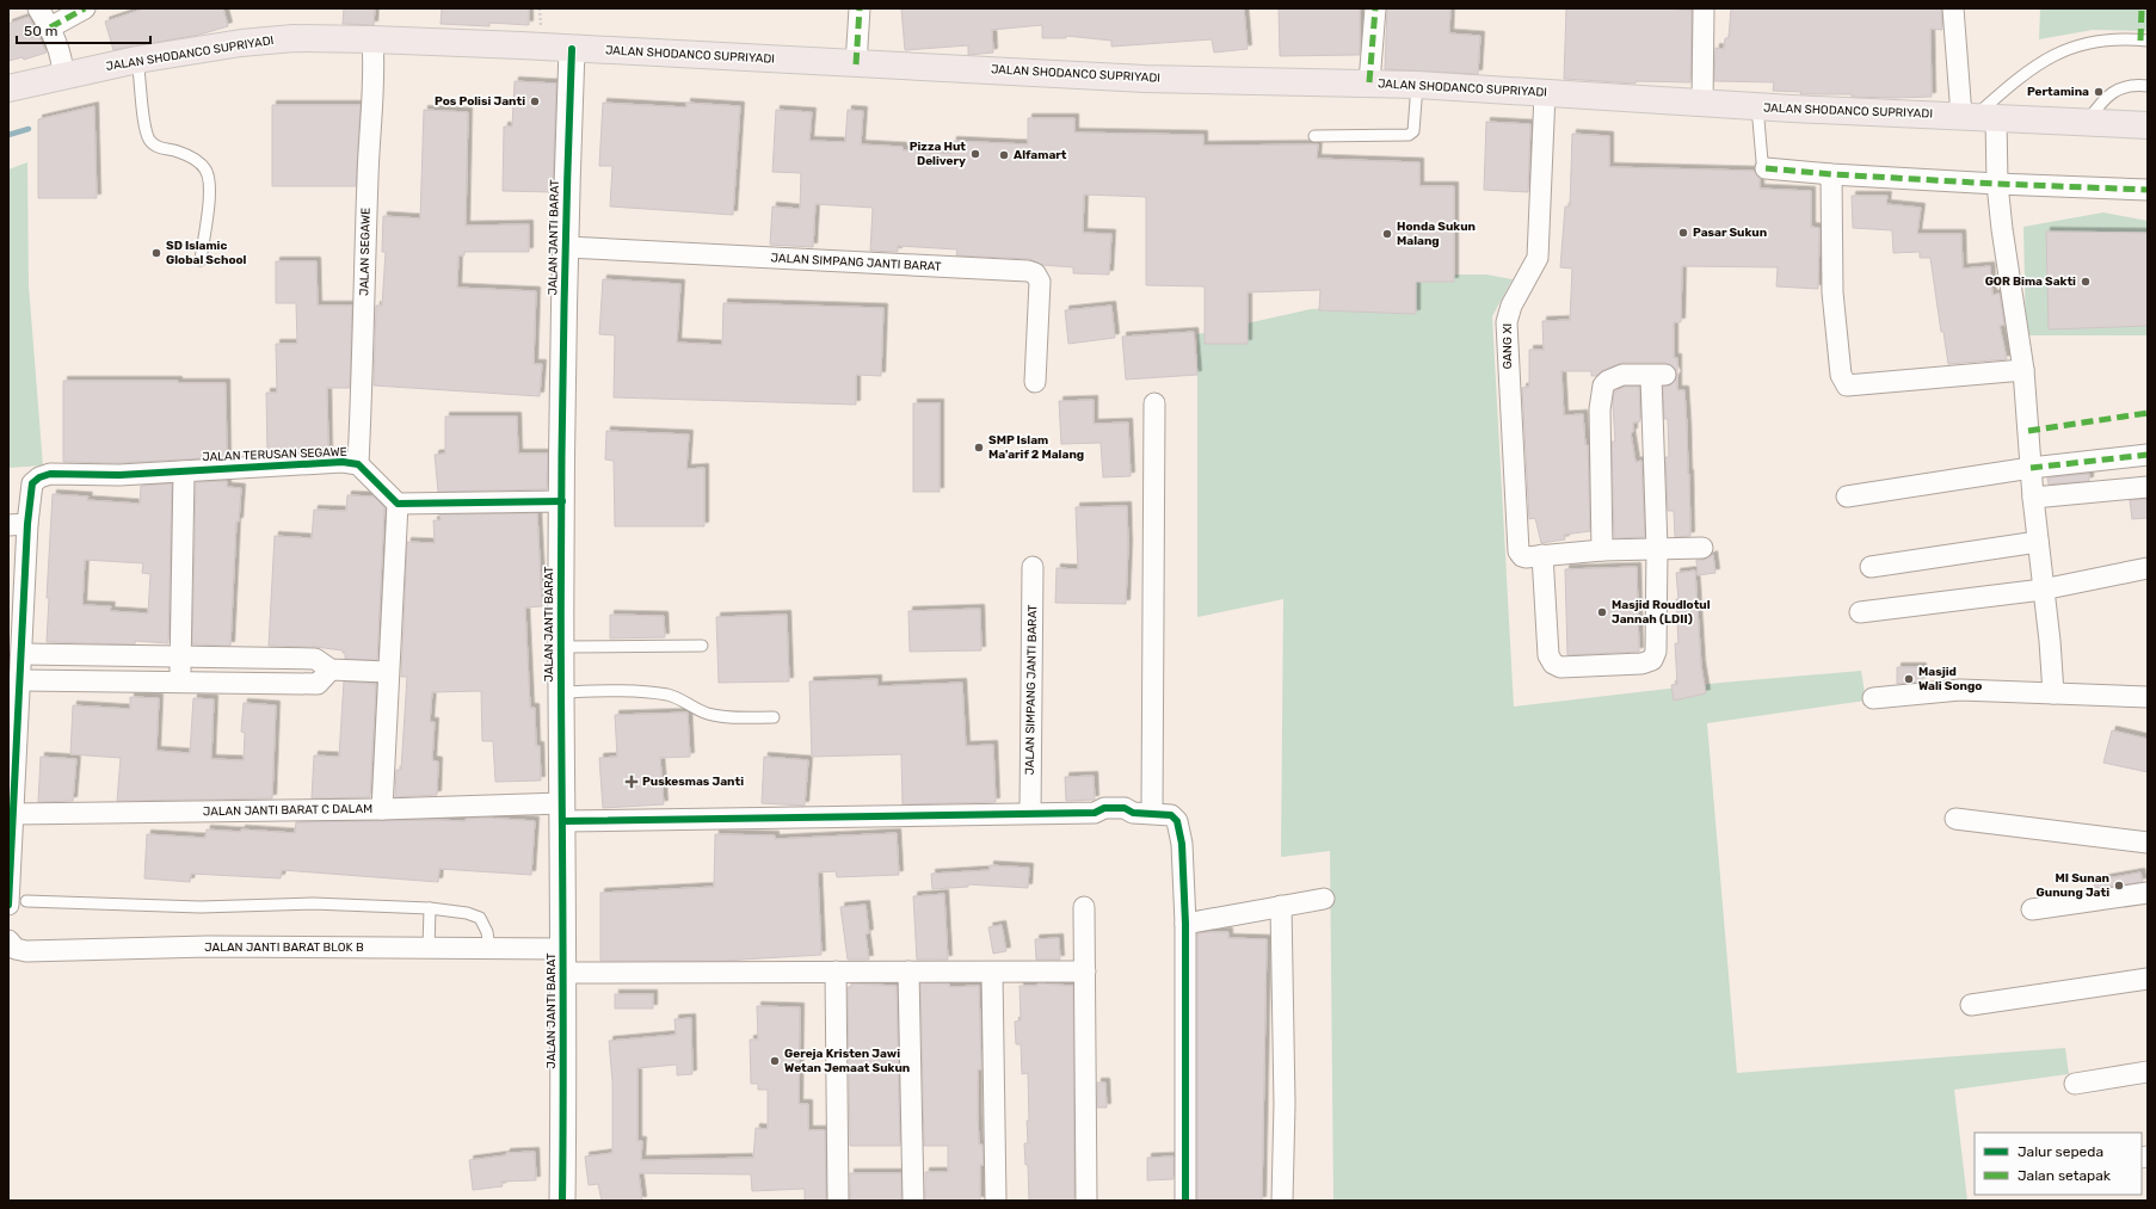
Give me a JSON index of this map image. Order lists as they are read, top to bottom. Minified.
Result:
{"streets":{"main road":["JALAN SHODANCO SUPRIYADI"],"street":["JALAN JANTI BARAT","JALAN SEGAWE","JALAN SIMPANG JANTI BARAT","GANG XI","JALAN TERUSAN SEGAWE","JALAN JANTI BARAT C DALAM","JALAN JANTI BARAT BLOK B"]},"crossings":[["JALAN SHODANCO SUPRIYADI","JALAN JANTI BARAT"],["JALAN SHODANCO SUPRIYADI","JALAN SEGAWE"],["JALAN SHODANCO SUPRIYADI","GANG XI"],["JALAN JANTI BARAT","JALAN SIMPANG JANTI BARAT"],["JALAN JANTI BARAT","JALAN JANTI BARAT C DALAM"],["JALAN JANTI BARAT","JALAN JANTI BARAT BLOK B"],["JALAN SEGAWE","JALAN TERUSAN SEGAWE"],["JALAN SIMPANG JANTI BARAT","JALAN JANTI BARAT C DALAM"]],"places":{"other":["Pertamina","Pos Polisi Janti","Pizza Hut Delivery","Alfamart","Pasar Sukun","Honda Sukun Malang","SD Islamic Global School","GOR Bima Sakti","SMP Islam Ma'arif 2 Malang","Masjid Roudlotul Jannah (LDII)","Masjid Wali Songo","MI Sunan Gunung Jati","Gereja Kristen Jawi Wetan Jemaat Sukun"],"health":["Puskesmas Janti"]},"legend":["Jalur sepeda","Jalan setapak"],"scale_bar":"50 m"}
